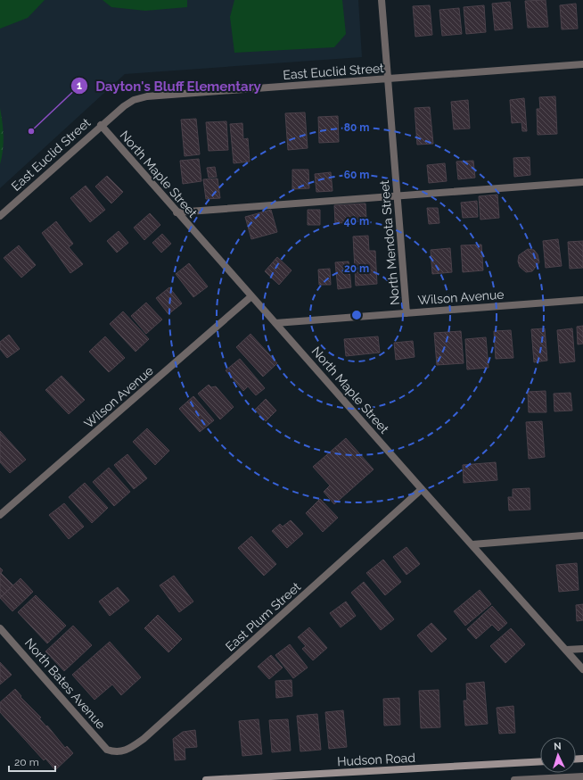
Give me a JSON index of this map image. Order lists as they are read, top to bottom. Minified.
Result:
{"streets":{"street":["East Euclid Street","North Maple Street","North Mendota Street","Wilson Avenue","East Plum Street","North Bates Avenue","Hudson Road"]},"crossings":[["East Euclid Street","North Maple Street"],["East Euclid Street","North Mendota Street"],["North Maple Street","Wilson Avenue"],["North Maple Street","East Plum Street"],["North Mendota Street","Wilson Avenue"],["East Plum Street","North Bates Avenue"]],"places":["Dayton's Bluff Elementary"],"scale_bar":"20 m","north":"top","rings":["80 m","60 m","40 m","20 m"]}
